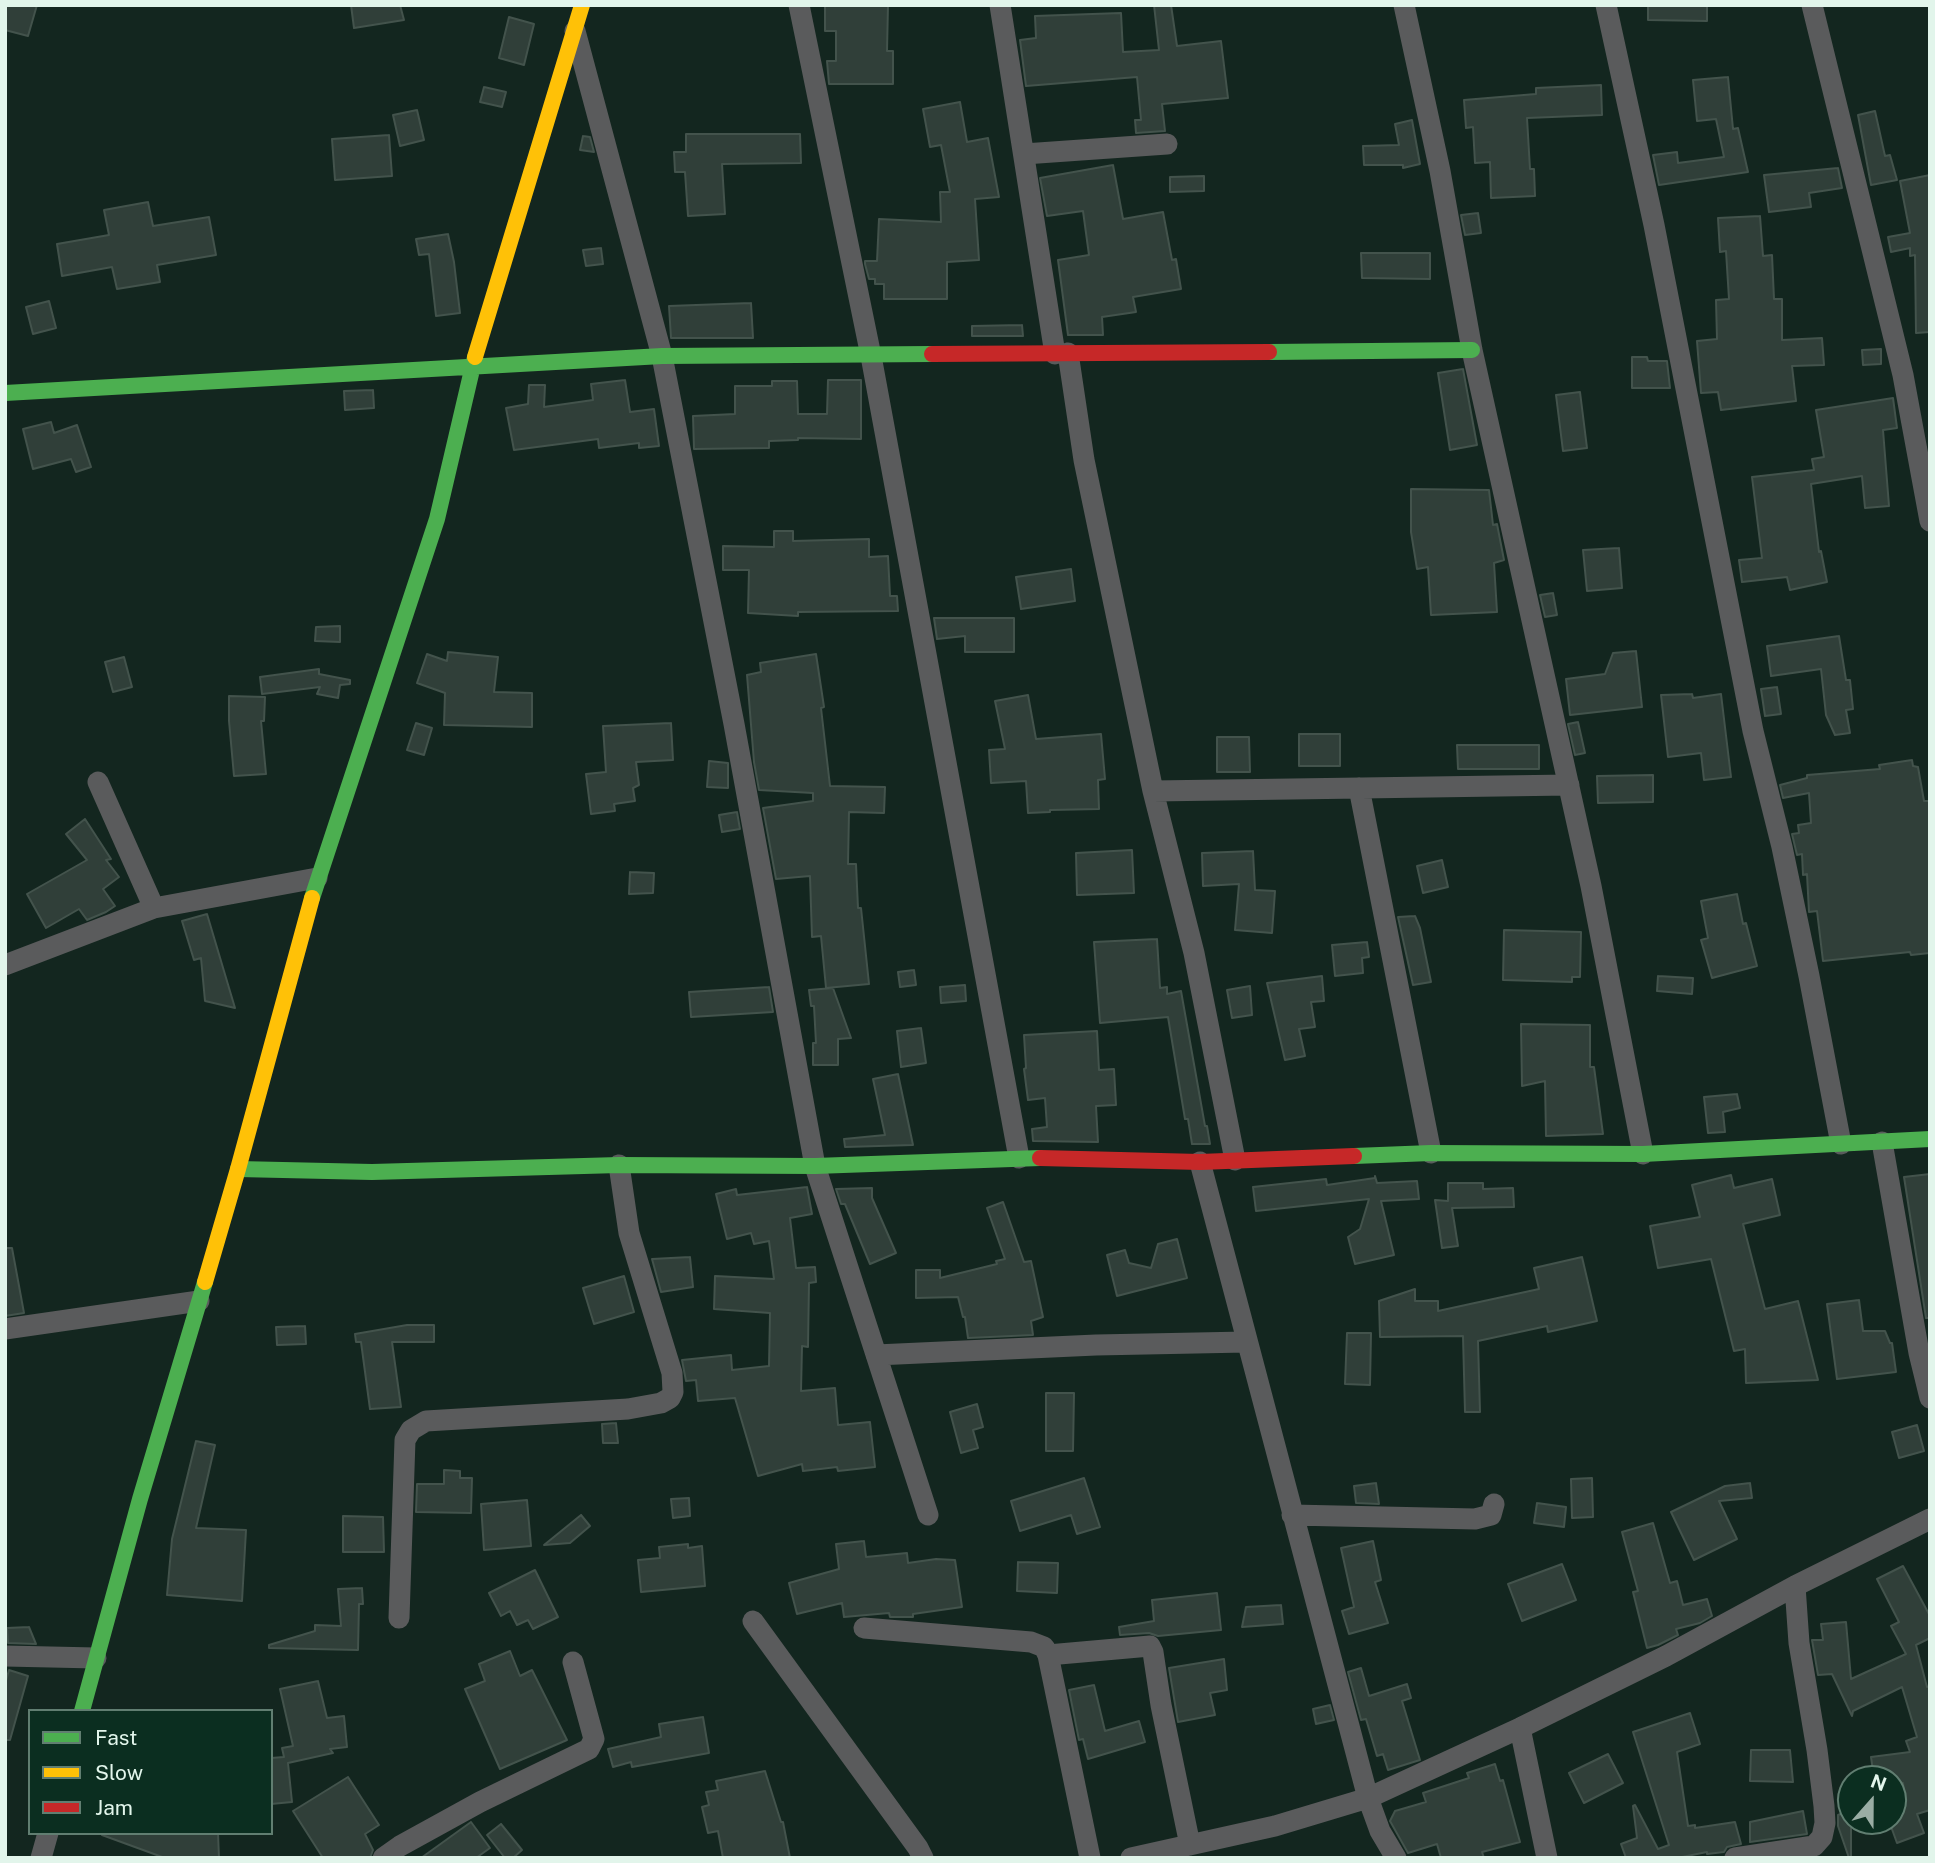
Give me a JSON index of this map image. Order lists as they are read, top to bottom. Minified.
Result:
{"legend":["Fast","Slow","Jam"],"north":"top"}
